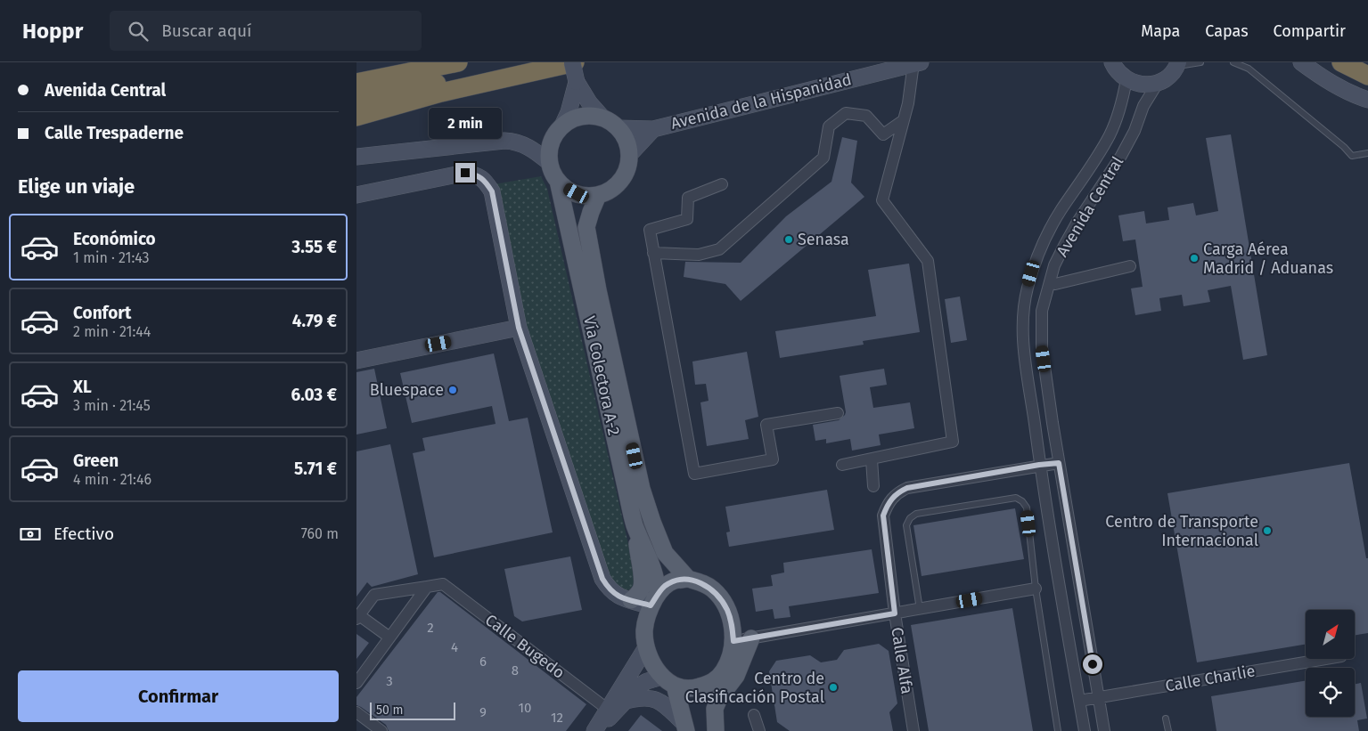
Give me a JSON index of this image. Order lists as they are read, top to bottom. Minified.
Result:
{"streets":{"main road":["Vía Colectora A-2"],"street":["Avenida de la Hispanidad","Avenida Central","Calle Bugedo","Calle Alfa","Calle Charlie"]},"crossings":[["Avenida de la Hispanidad","Vía Colectora A-2"],["Avenida Central","Calle Alfa"],["Avenida Central","Calle Charlie"]],"places":["Senasa","Carga Aérea Madrid / Aduanas","Bluespace","Centro de Transporte Internacional","Centro de Clasificación Postal"],"house_numbers":["2","4","6","8","3","10","9","12"],"scale_bar":"50 m","north":"top right","page":{"header":"Hoppr","search":"Buscar aquí","nav":["Mapa","Capas","Compartir"],"banner":["Avenida Central","Calle Trespaderne"],"bubble":"2 min","heading":"Elige un viaje","list":[{"name":"Económico","note":"1 min · 21:43","value":"3.55 €"},{"name":"Confort","note":"2 min · 21:44","value":"4.79 €"},{"name":"XL","note":"3 min · 21:45","value":"6.03 €"},{"name":"Green","note":"4 min · 21:46","value":"5.71 €"}],"pay":["Efectivo","760 m"],"buttons":"Confirmar","scale":"50 m"}}
